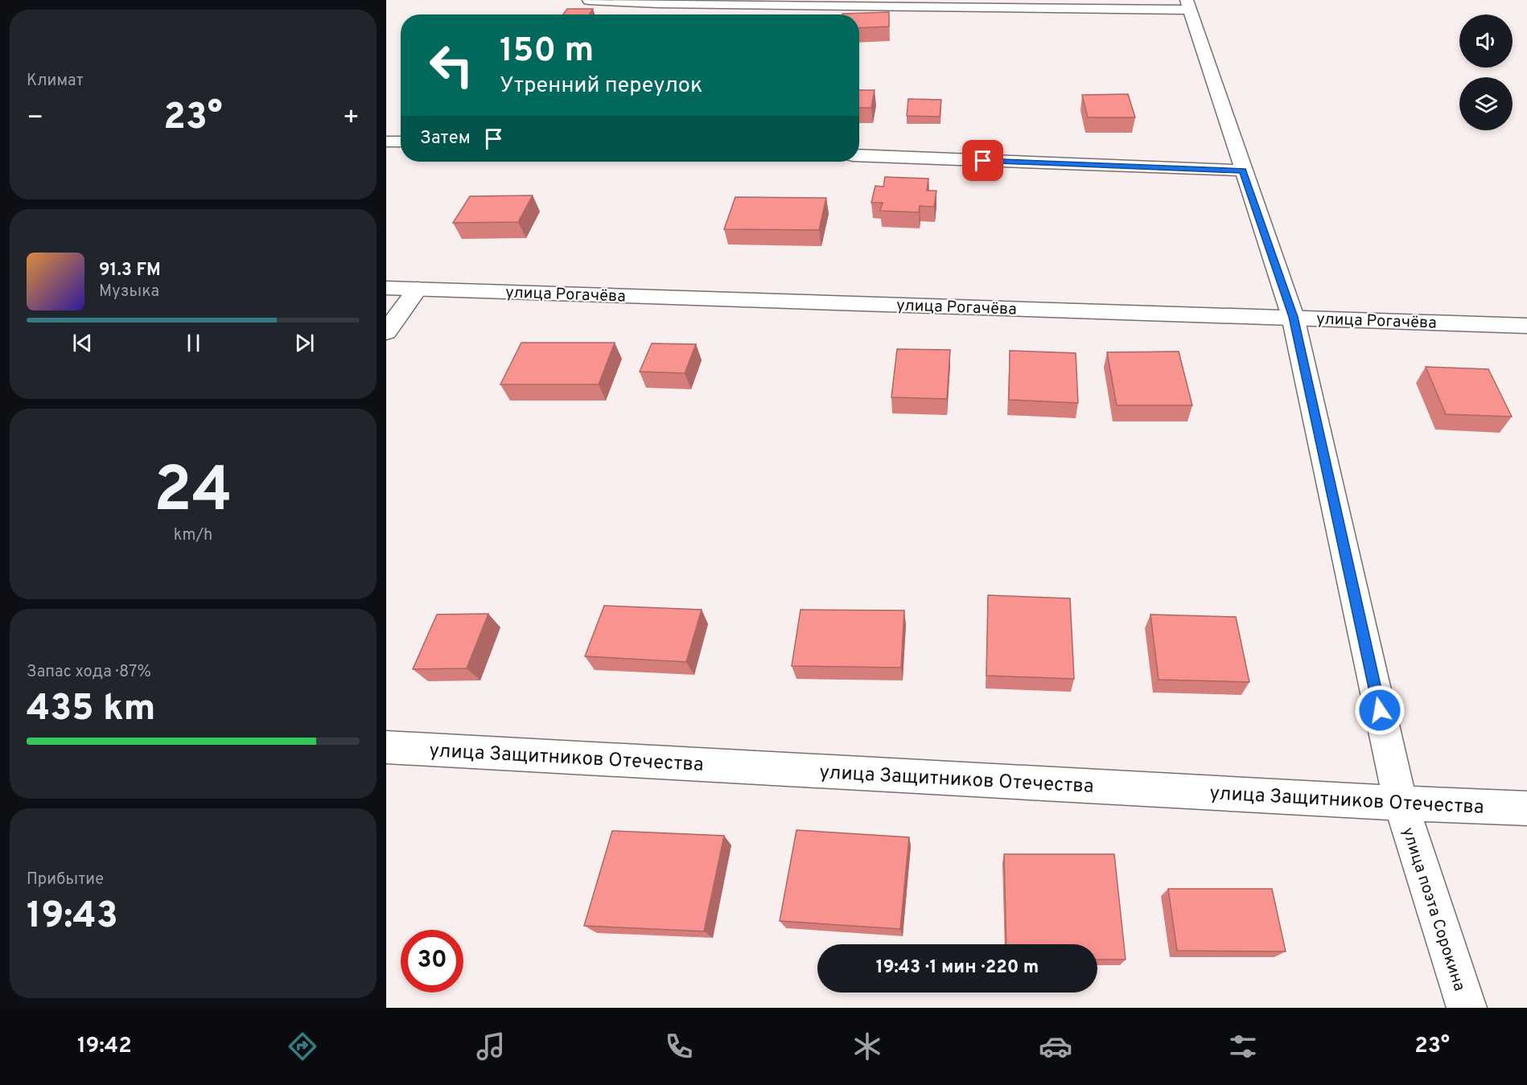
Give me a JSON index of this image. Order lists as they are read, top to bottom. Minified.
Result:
{"streets":{"street":["улица Рогачёва","улица Защитников Отечества","улица поэта Сорокина"]},"crossings":[["улица Рогачёва","улица поэта Сорокина"],["улица Защитников Отечества","улица поэта Сорокина"]],"page":{"tile":["Климат",["24","km/h"],["Запас хода · 87%","435 km"],["Прибытие","19:43"]],"turn":["150 m","Утренний переулок"],"heat":["−","23°","+"],"then":"Затем","song":["91.3 FM","Музыка"],"limit":"30","trip":"19:43 · 1 мин · 220 m","tabs":["19:42","23°"]}}
